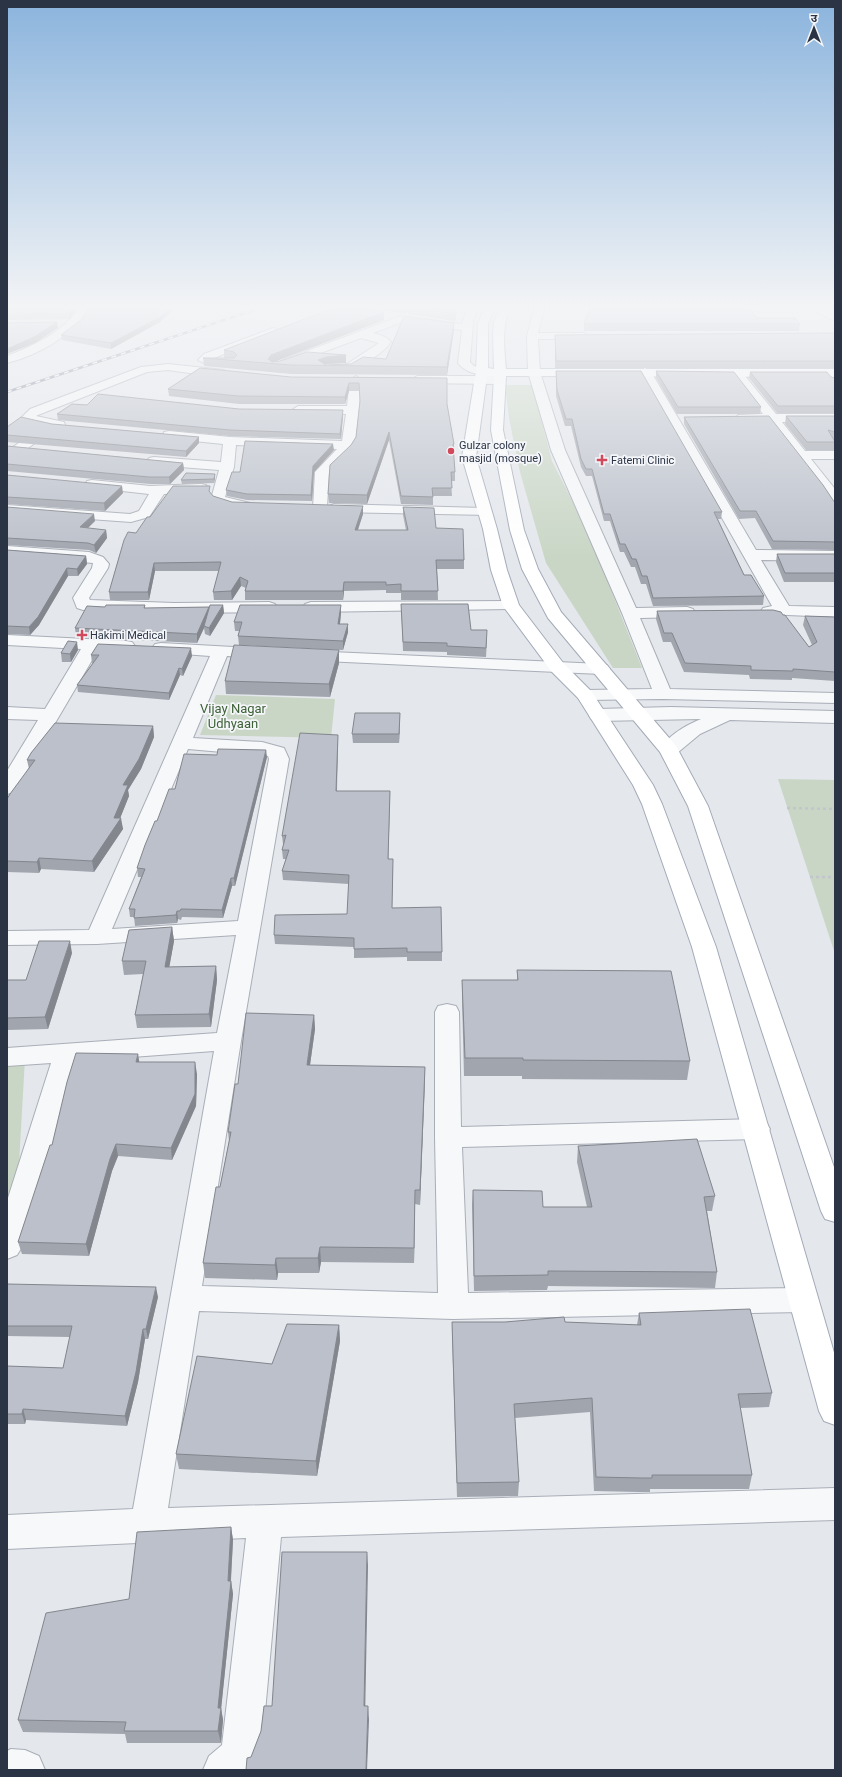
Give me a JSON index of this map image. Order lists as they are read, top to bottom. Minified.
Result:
{"parks":["Vijay Nagar Udhyaan"],"places":{"other":["Gulzar colony masjid (mosque)"],"health":["Fatemi Clinic","Hakimi Medical"]},"north":"top"}
